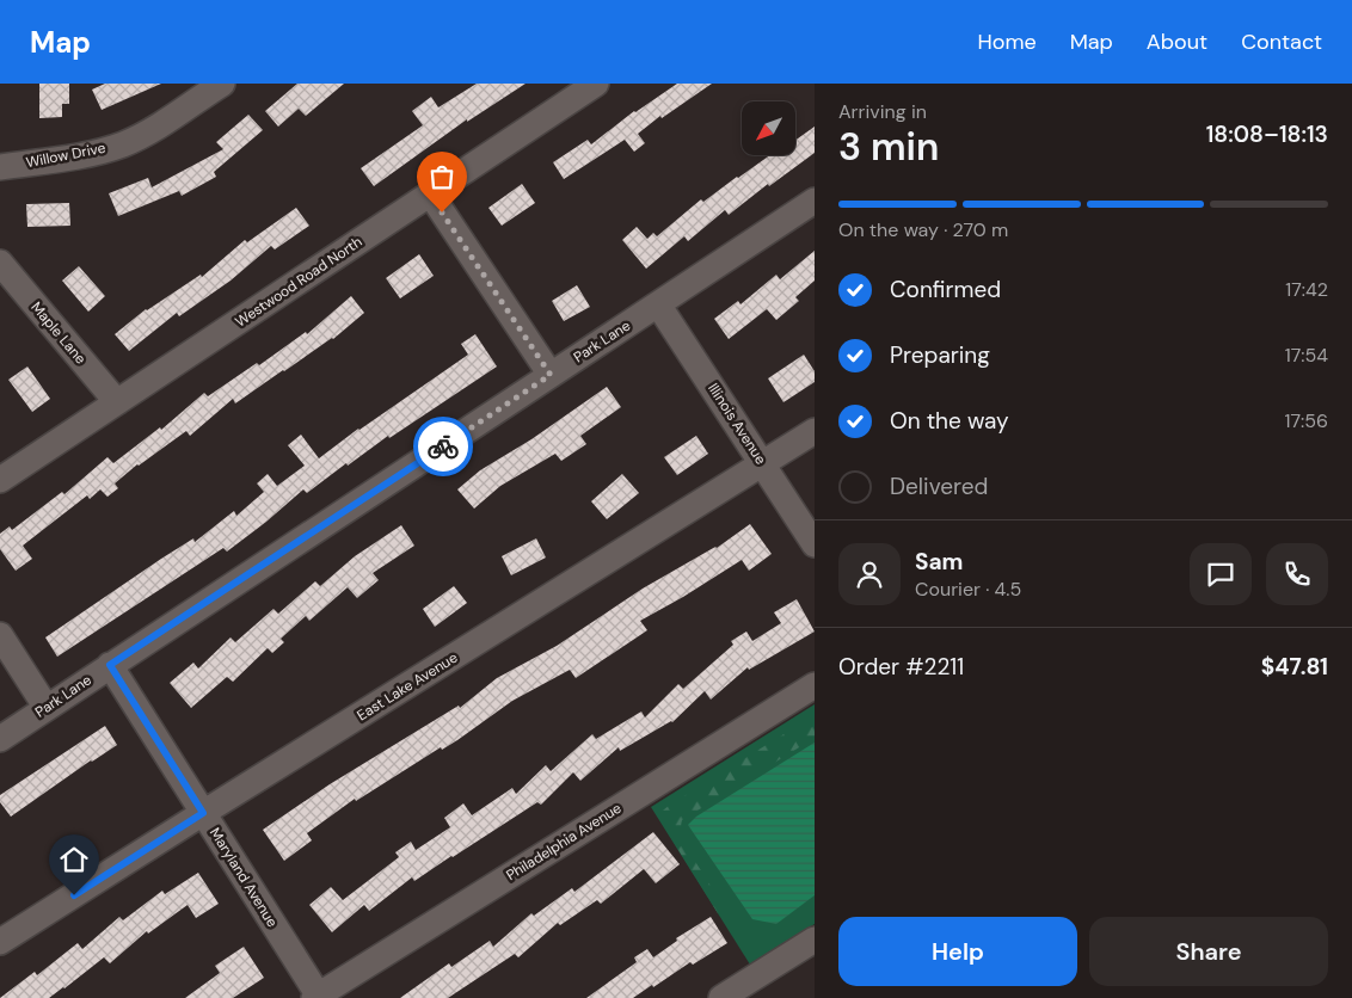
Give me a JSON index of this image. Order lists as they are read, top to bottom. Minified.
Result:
{"streets":{"street":["Willow Drive","Westwood Road North","Maple Lane","Park Lane","Illinois Avenue","East Lake Avenue","Philadelphia Avenue","Maryland Avenue"]},"crossings":[["Westwood Road North","Maple Lane"],["Park Lane","Illinois Avenue"],["Park Lane","Maryland Avenue"],["Illinois Avenue","East Lake Avenue"],["East Lake Avenue","Maryland Avenue"],["Philadelphia Avenue","Maryland Avenue"]],"north":"bottom left","page":{"header":"Map","nav":["Home","Map","About","Contact"],"heading":["3 min","Arriving in","18:08–18:13"],"panel":["Sam","Courier · 4.5","Order #2211","$47.81"],"bar":"On the way · 270 m","list":[["Confirmed","17:42"],["Preparing","17:54"],["On the way","17:56"],"Delivered"],"buttons":["Help","Share"]}}
